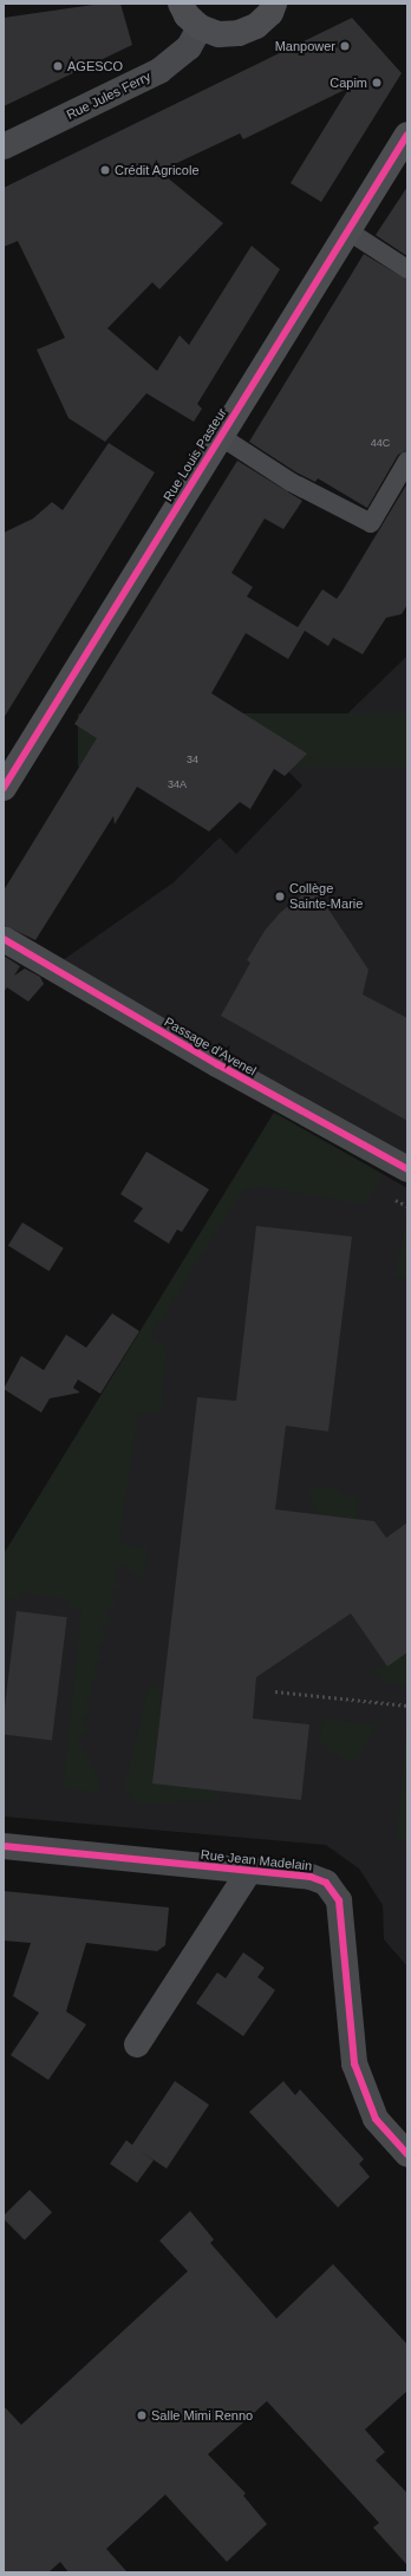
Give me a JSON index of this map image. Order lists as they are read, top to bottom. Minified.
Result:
{"streets":{"street":["Rue Jules Ferry","Rue Louis Pasteur","Passage d'Avenel","Rue Jean Madelain"]},"places":["Manpower","AGESCO","Capim","Crédit Agricole","Collège Sainte-Marie","Salle Mimi Renno"],"house_numbers":["44C","34","34A"]}
